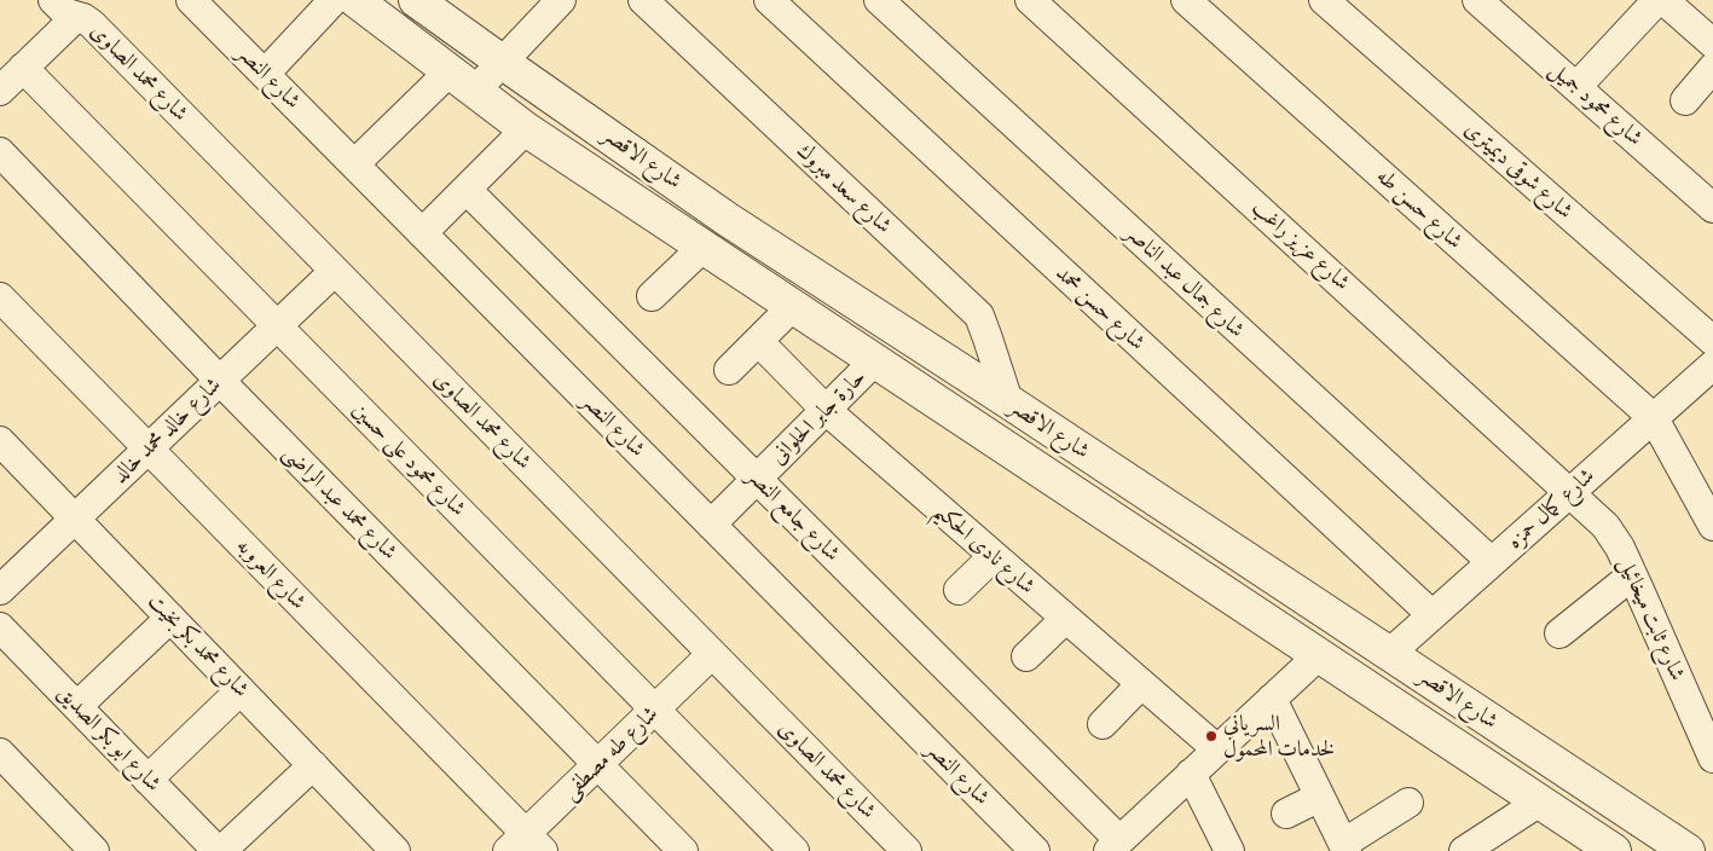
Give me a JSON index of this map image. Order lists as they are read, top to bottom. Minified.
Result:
{"streets":{"street":["شارع محمد الصاوى","شارع النصر","شارع محمود جميل","شارع الاقصر","شارع شوقى ديميترى","شارع سعد مبروك","شارع حسن طه","شارع عزيز راغب","شارع جمال عبد الناصر","شارع حسن محمد","حارة جابر الحلوانى","شارع خالد محمد خالد","شارع محمود على حسين","شارع محمد عبد الراضى","شارع كمال حمزه","شارع جامع النصر","شارع نادى الحكيم","شارع العروبه","شارع ثابت ميخائيل","شارع محمد بكر بخيت","شارع ابو بكر الصديق","شارع طه مصطفى"]},"crossings":[["شارع محمد الصاوى","شارع خالد محمد خالد"],["شارع محمد الصاوى","شارع طه مصطفى"],["شارع النصر","حارة جابر الحلوانى"],["شارع الاقصر","شارع سعد مبروك"],["شارع الاقصر","حارة جابر الحلوانى"],["شارع الاقصر","شارع كمال حمزه"],["شارع حسن طه","شارع كمال حمزه"],["شارع عزيز راغب","شارع كمال حمزه"],["شارع عزيز راغب","شارع ثابت ميخائيل"],["شارع جمال عبد الناصر","شارع كمال حمزه"],["شارع حسن محمد","شارع كمال حمزه"],["حارة جابر الحلوانى","شارع جامع النصر"],["حارة جابر الحلوانى","شارع نادى الحكيم"],["شارع خالد محمد خالد","شارع محمود على حسين"],["شارع خالد محمد خالد","شارع محمد عبد الراضى"],["شارع خالد محمد خالد","شارع العروبه"],["شارع خالد محمد خالد","شارع محمد بكر بخيت"],["شارع محمود على حسين","شارع طه مصطفى"],["شارع محمد عبد الراضى","شارع طه مصطفى"],["شارع كمال حمزه","شارع ثابت ميخائيل"],["شارع العروبه","شارع طه مصطفى"]],"places":["السرياني لخدمات المحمول"]}
